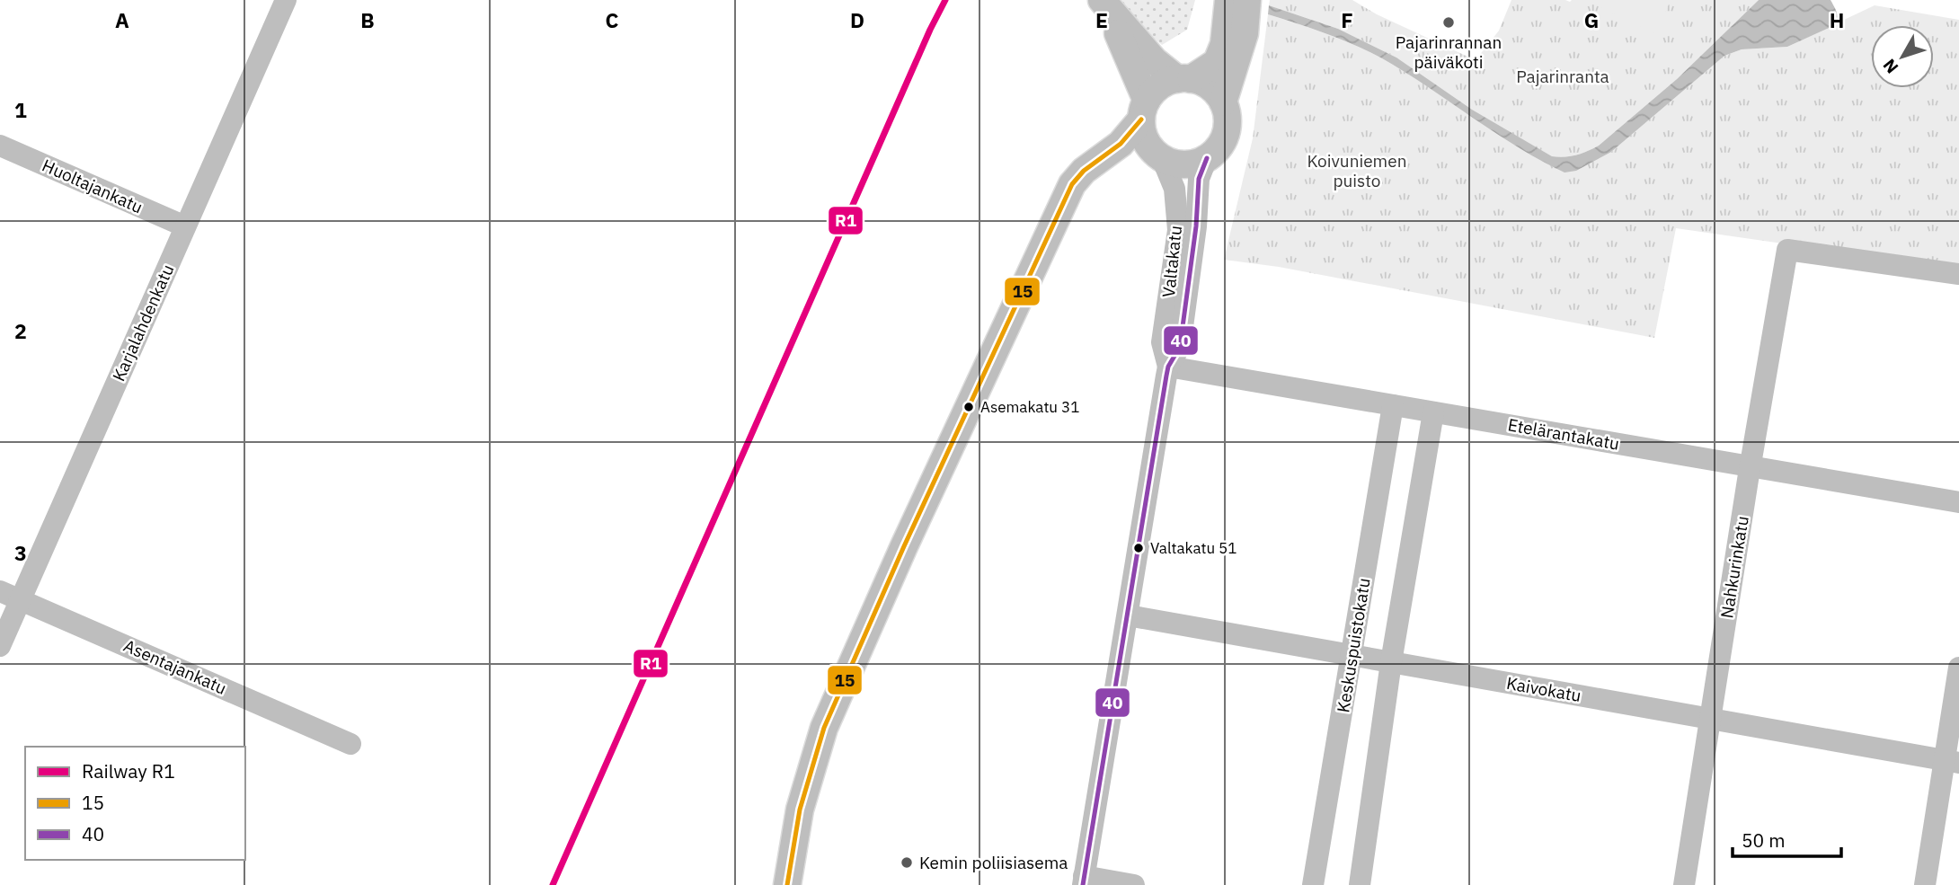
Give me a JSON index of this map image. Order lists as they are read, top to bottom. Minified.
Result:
{"streets":{"street":["Huoltajankatu","Valtakatu","Karjalahdenkatu","Etelärantakatu","Nahkurinkatu","Keskuspuistokatu","Asentajankatu","Kaivokatu"]},"crossings":[["Huoltajankatu","Karjalahdenkatu"],["Valtakatu","Etelärantakatu"],["Valtakatu","Kaivokatu"],["Karjalahdenkatu","Asentajankatu"],["Etelärantakatu","Nahkurinkatu"],["Etelärantakatu","Keskuspuistokatu"],["Nahkurinkatu","Kaivokatu"],["Keskuspuistokatu","Kaivokatu"]],"parks":["Pajarinranta","Koivuniemen puisto"],"places":["Pajarinrannan päiväkoti","Asemakatu 31","Valtakatu 51","Kemin poliisiasema"],"lines":["rail line R1","transit line 15","transit line 40"],"legend":["Railway R1","15","40"],"scale_bar":"50 m","north":"bottom left","grid":{"columns":["A","B","C","D","E","F","G","H"],"rows":["1","2","3"]}}
